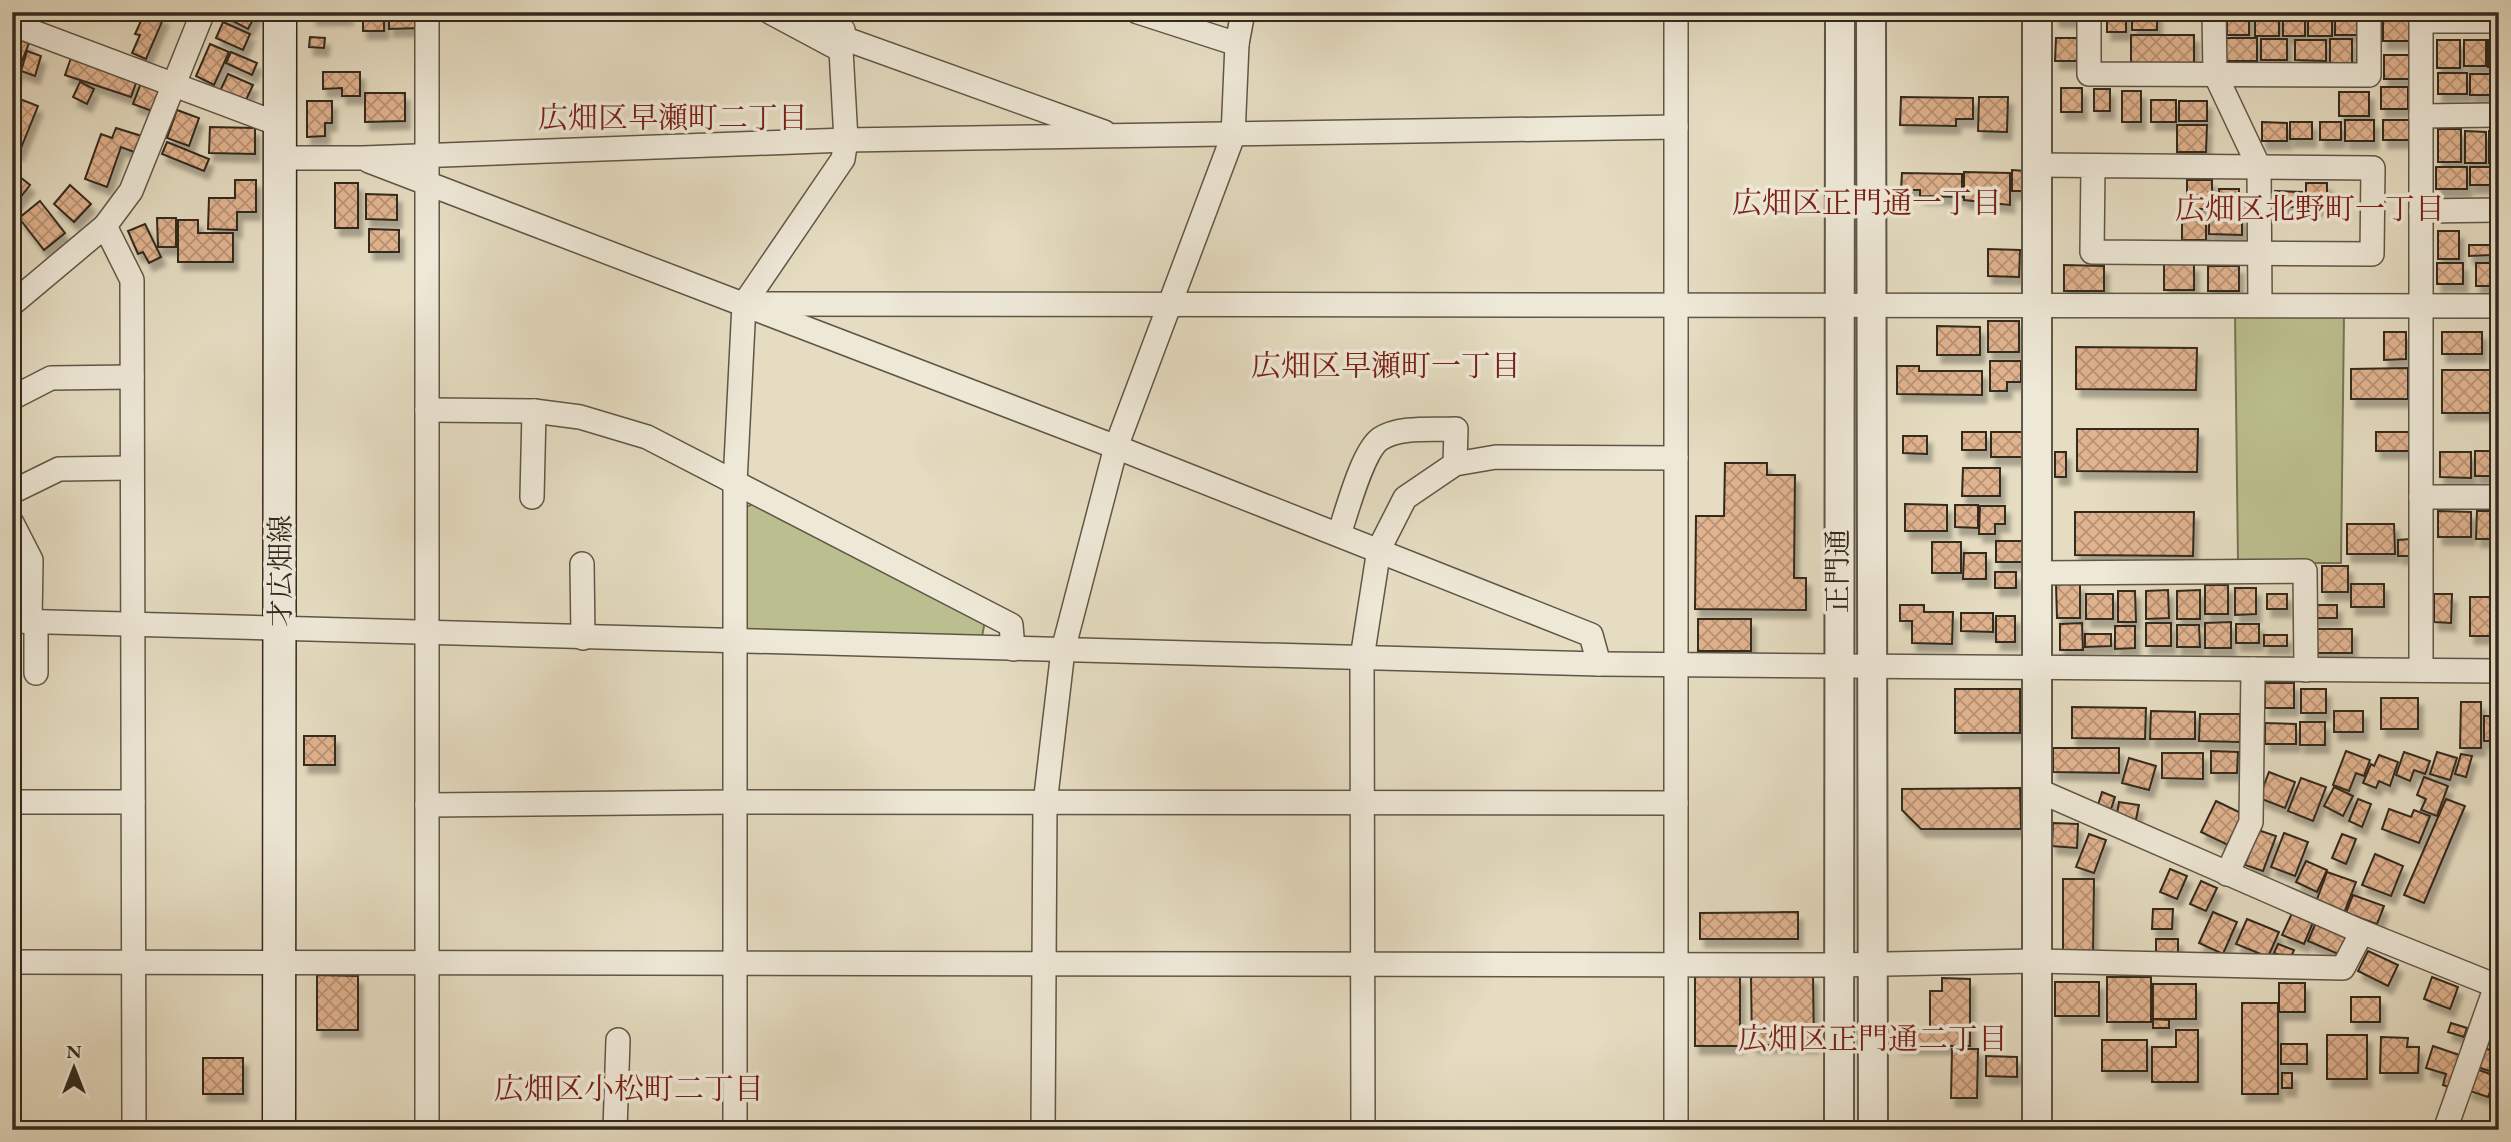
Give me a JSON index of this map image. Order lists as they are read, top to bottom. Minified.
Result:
{"streets":{"main road":["才広畑線"],"street":["正門通"]},"districts":["広畑区早瀬町二丁目","広畑区正門通一丁目","広畑区北野町一丁目","広畑区早瀬町一丁目","広畑区正門通二丁目","広畑区小松町二丁目"],"north":"top"}
